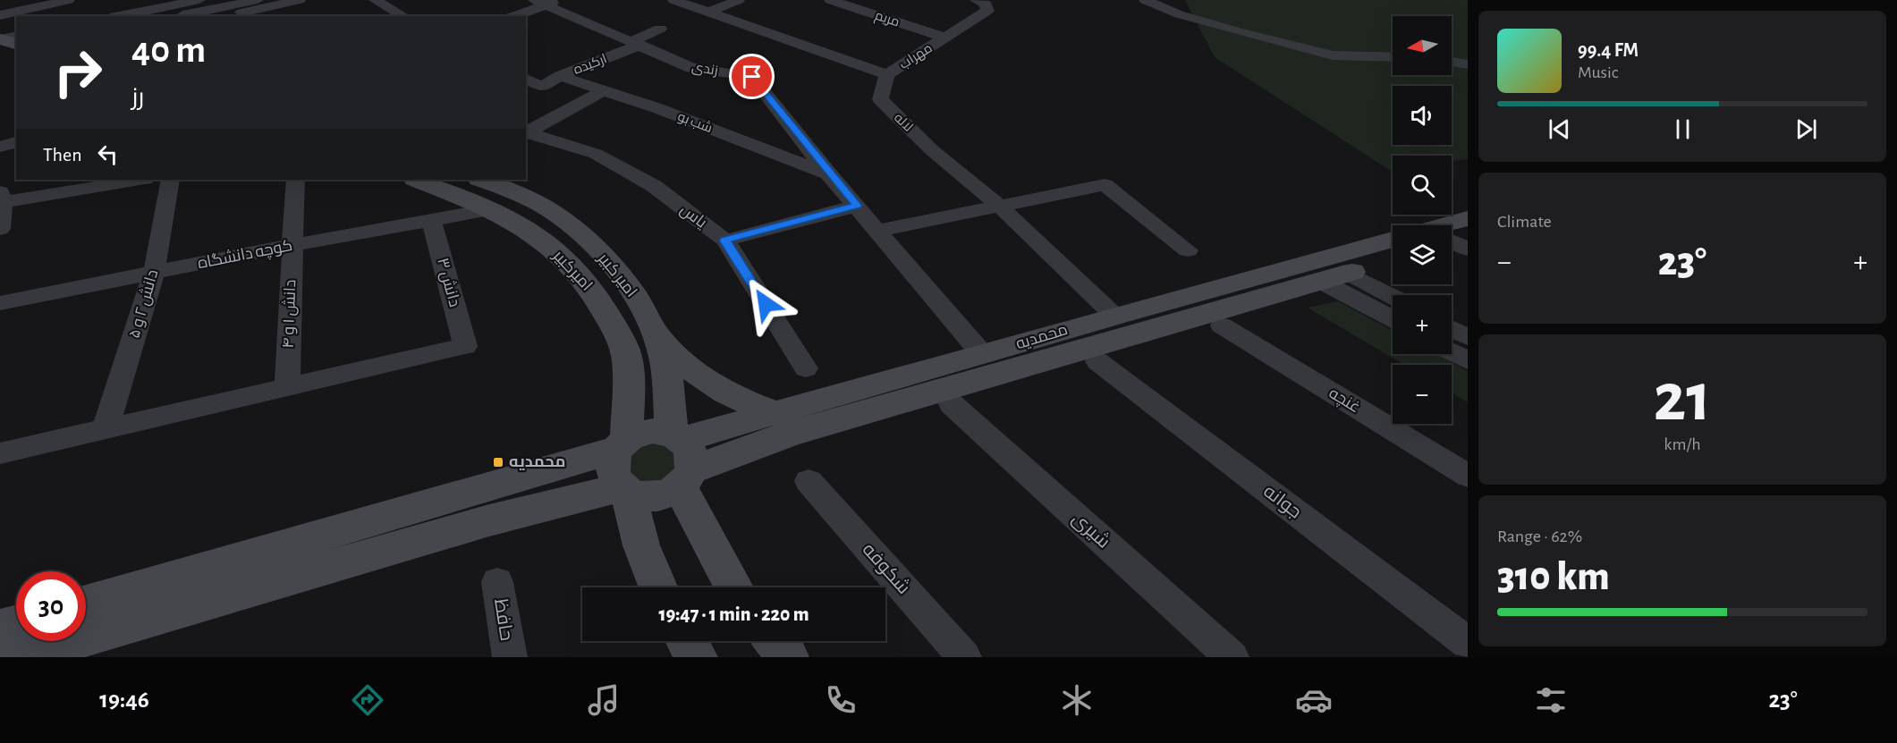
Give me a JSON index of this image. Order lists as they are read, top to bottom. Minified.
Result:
{"streets":{"street":["مریم","مهراب","ارکیده","زندی","شب بو","لاله","یاس","کوچه دانشگاه","امیرکبیر","امیر کبیر","دانش ۳","دانش ۲ و ۵","دانش ۱ و ۴","محمدیه","غنچه","جوانه","شیری","شکوفه","حافظ"]},"crossings":[["مریم","مهراب"],["مهراب","لاله"],["ارکیده","زندی"],["ارکیده","شب بو"],["زندی","شب بو"],["زندی","محمدیه"],["لاله","محمدیه"],["کوچه دانشگاه","امیرکبیر"],["کوچه دانشگاه","دانش ۳"],["کوچه دانشگاه","دانش ۲ و ۵"],["کوچه دانشگاه","دانش ۱ و ۴"],["امیرکبیر","امیر کبیر"],["امیرکبیر","محمدیه"],["امیر کبیر","محمدیه"],["دانش ۳","دانش ۱ و ۴"]],"places":{"transit":["محمدیه"]},"north":"left","page":{"map_buttons":["+","−"],"turn":["40 m","رز"],"song":["99.4 FM","Music"],"then":"Then","tile":["Climate",["21","km/h"],["Range · 62%","310 km"]],"heat":["−","23°","+"],"limit":"30","trip":"19:47 · 1 min · 220 m","tabs":["19:46","23°"]}}
